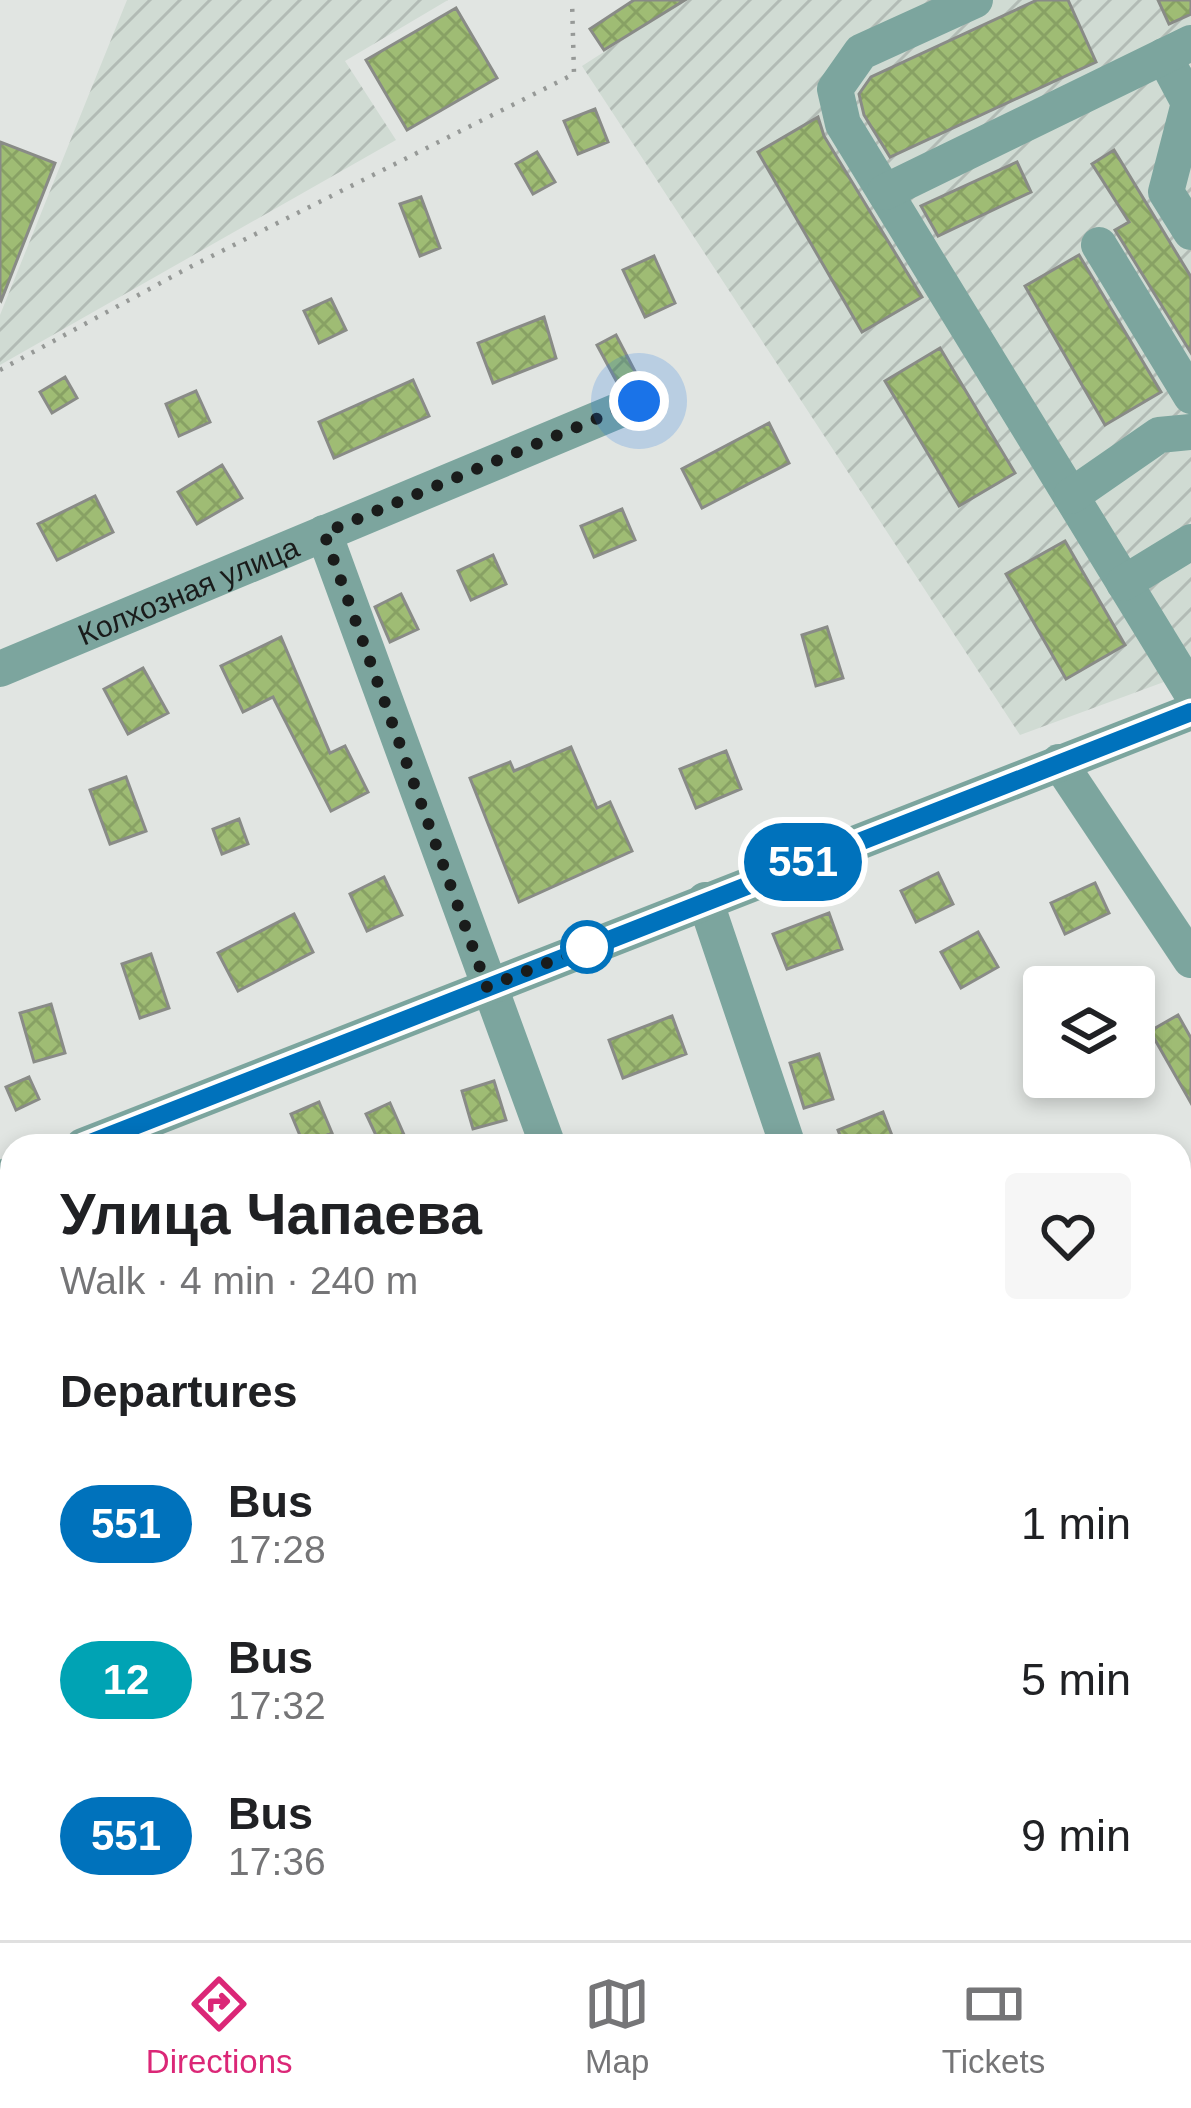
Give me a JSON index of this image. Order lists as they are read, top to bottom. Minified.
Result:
{"streets":{"street":["Колхозная улица"]},"lines":["bus line 551"],"page":{"on_map":"551","heading":[["Улица Чапаева","Walk · 4 min · 240 m"],"Departures"],"list":[{"mark":"551","name":"Bus","note":"17:28","value":"1 min"},{"mark":"12","name":"Bus","note":"17:32","value":"5 min"},{"mark":"551","name":"Bus","note":"17:36","value":"9 min"}],"tabs":["Directions","Map","Tickets"]}}
